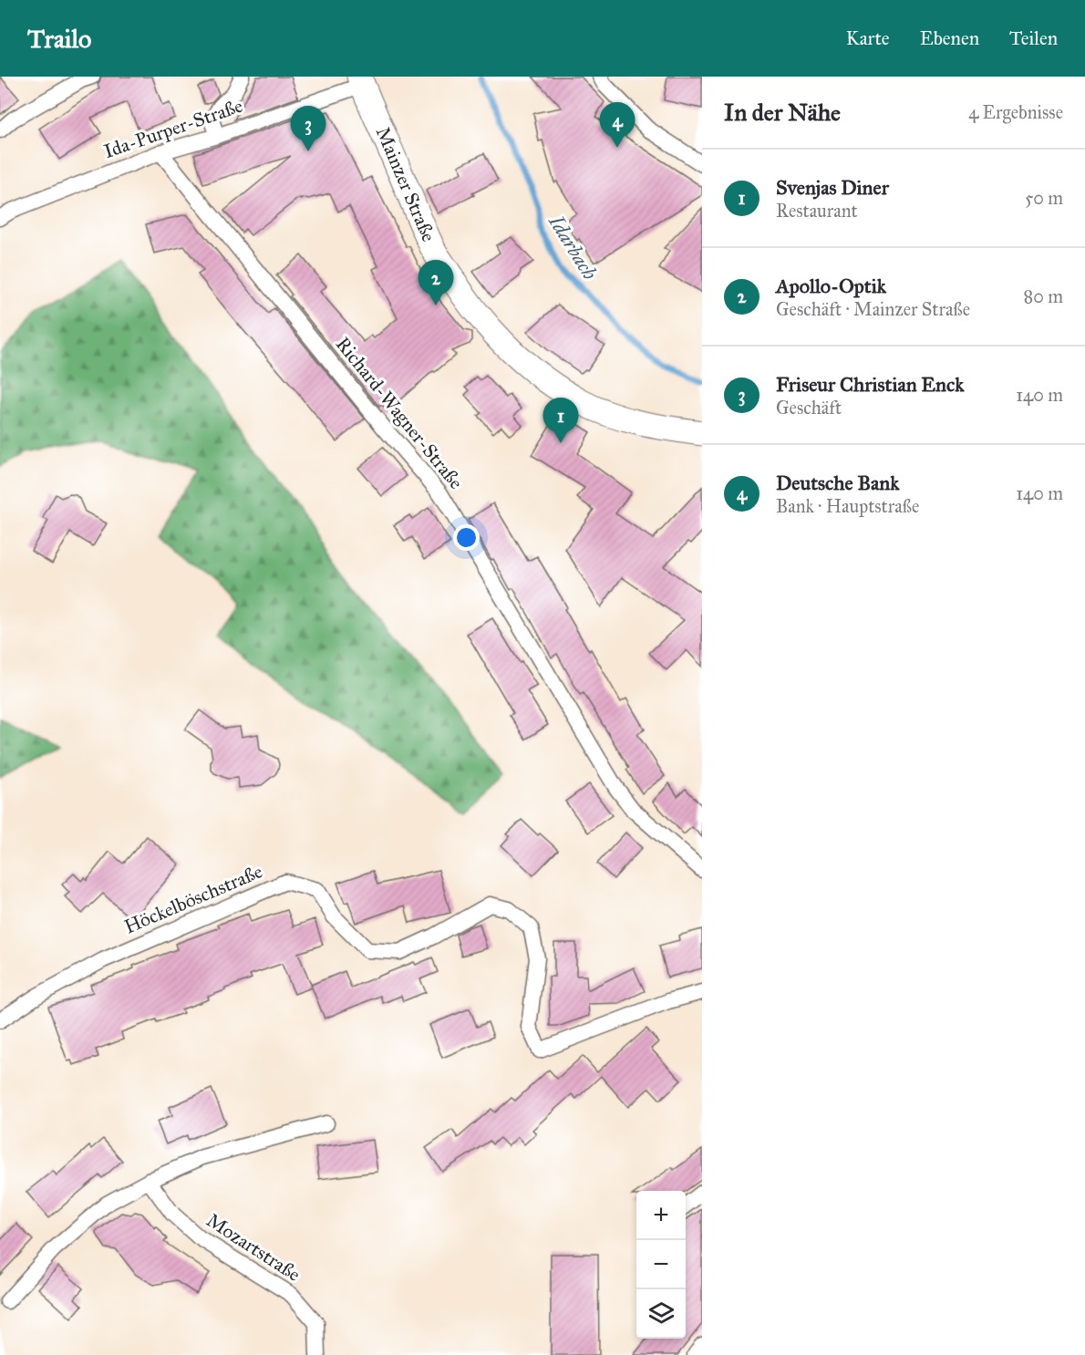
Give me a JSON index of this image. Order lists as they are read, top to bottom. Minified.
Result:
{"streets":{"main road":["Mainzer Straße"],"street":["Ida-Purper-Straße","Richard-Wagner-Straße","Höckelböschstraße","Mozartstraße"]},"crossings":[["Ida-Purper-Straße","Mainzer Straße"],["Ida-Purper-Straße","Richard-Wagner-Straße"]],"water":["Idarbach"],"page":{"header":"Trailo","nav":["Karte","Ebenen","Teilen"],"heading":["In der Nähe","4 Ergebnisse"],"pins":["4","3","2","1"],"list":[{"mark":"1","name":"Svenjas Diner","note":"Restaurant","value":"50 m"},{"mark":"2","name":"Apollo-Optik","note":"Geschäft · Mainzer Straße","value":"80 m"},{"mark":"3","name":"Friseur Christian Enck","note":"Geschäft","value":"140 m"},{"mark":"4","name":"Deutsche Bank","note":"Bank · Hauptstraße","value":"140 m"}],"map_buttons":["+","−"]}}
